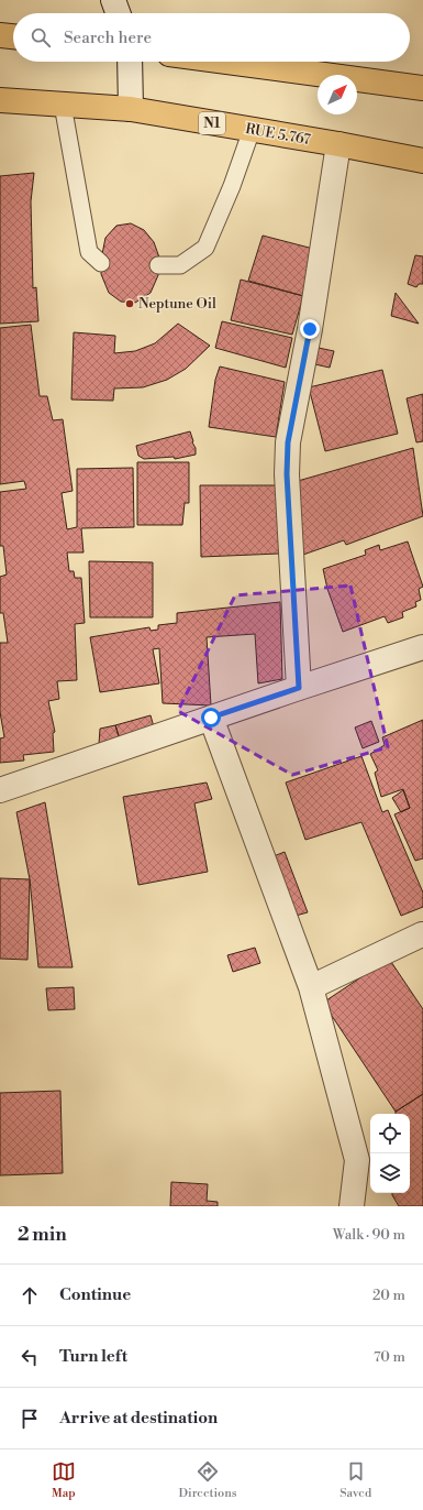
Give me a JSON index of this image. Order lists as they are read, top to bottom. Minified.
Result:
{"streets":{"highway":["N1","RUE 5.767"]},"places":["Neptune Oil"],"north":"top right","page":{"search":"Search here","heading":["2 min","Walk · 90 m"],"list":[["Continue","20 m"],["Turn left","70 m"],"Arrive at destination"],"nav":["Map","Directions","Saved"]}}
